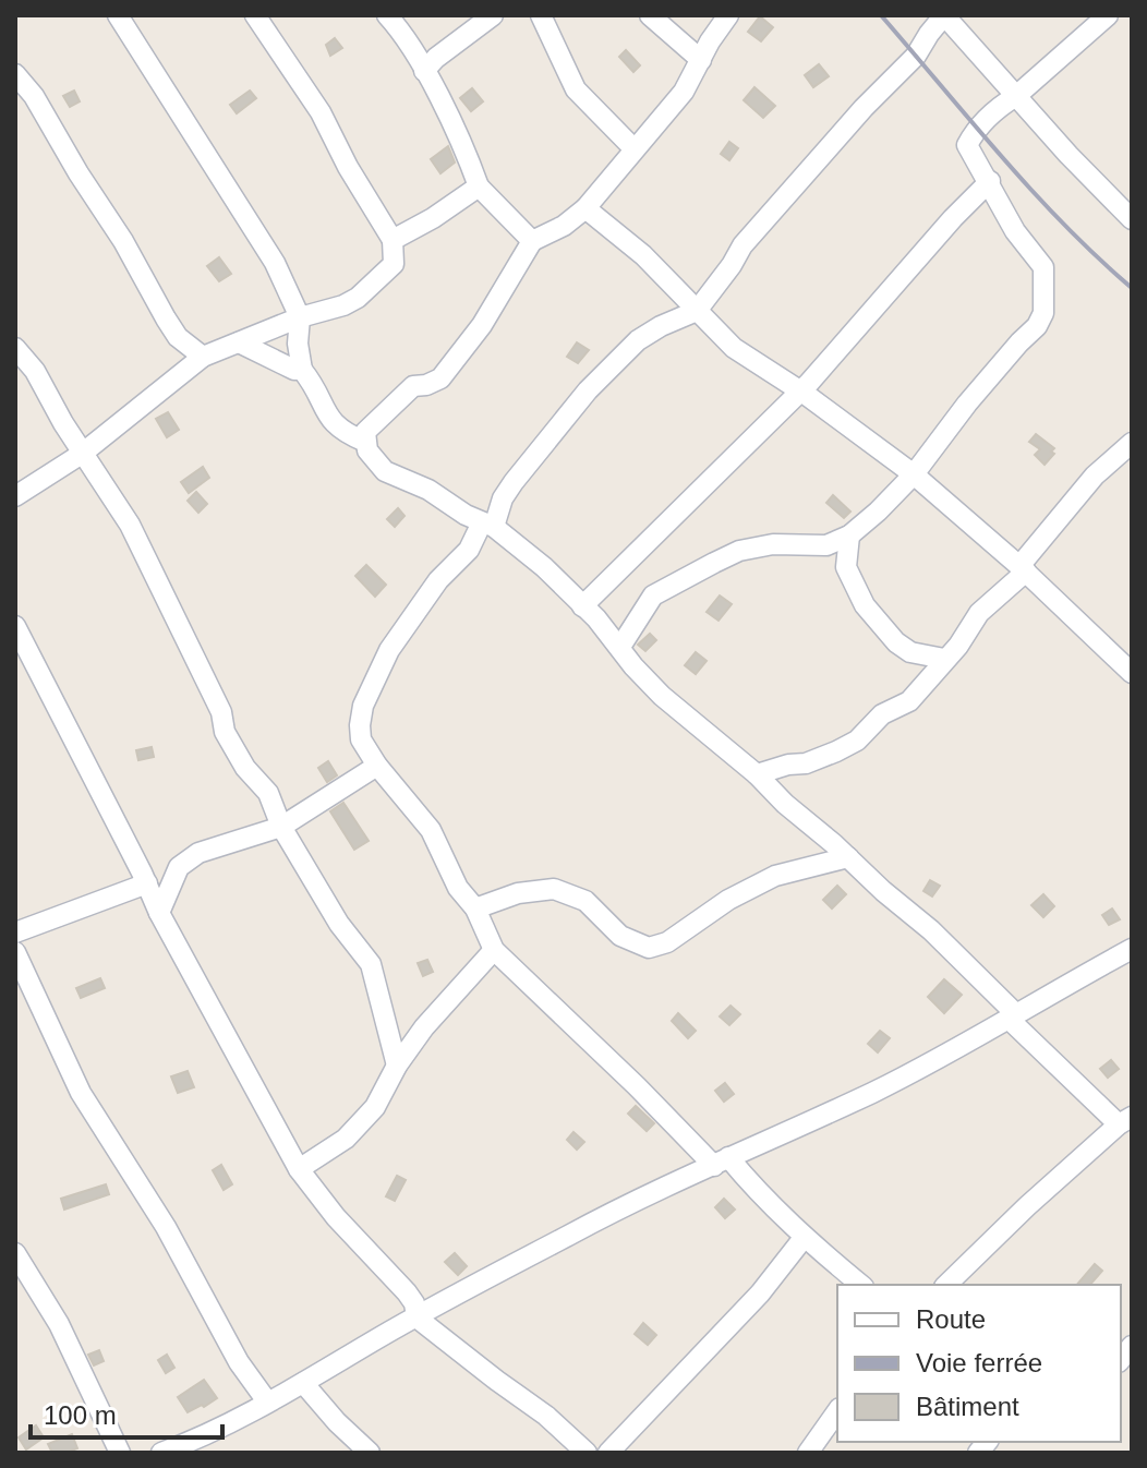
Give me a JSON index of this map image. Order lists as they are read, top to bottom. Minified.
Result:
{"legend":["Route","Voie ferrée","Bâtiment"],"scale_bar":"100 m"}
